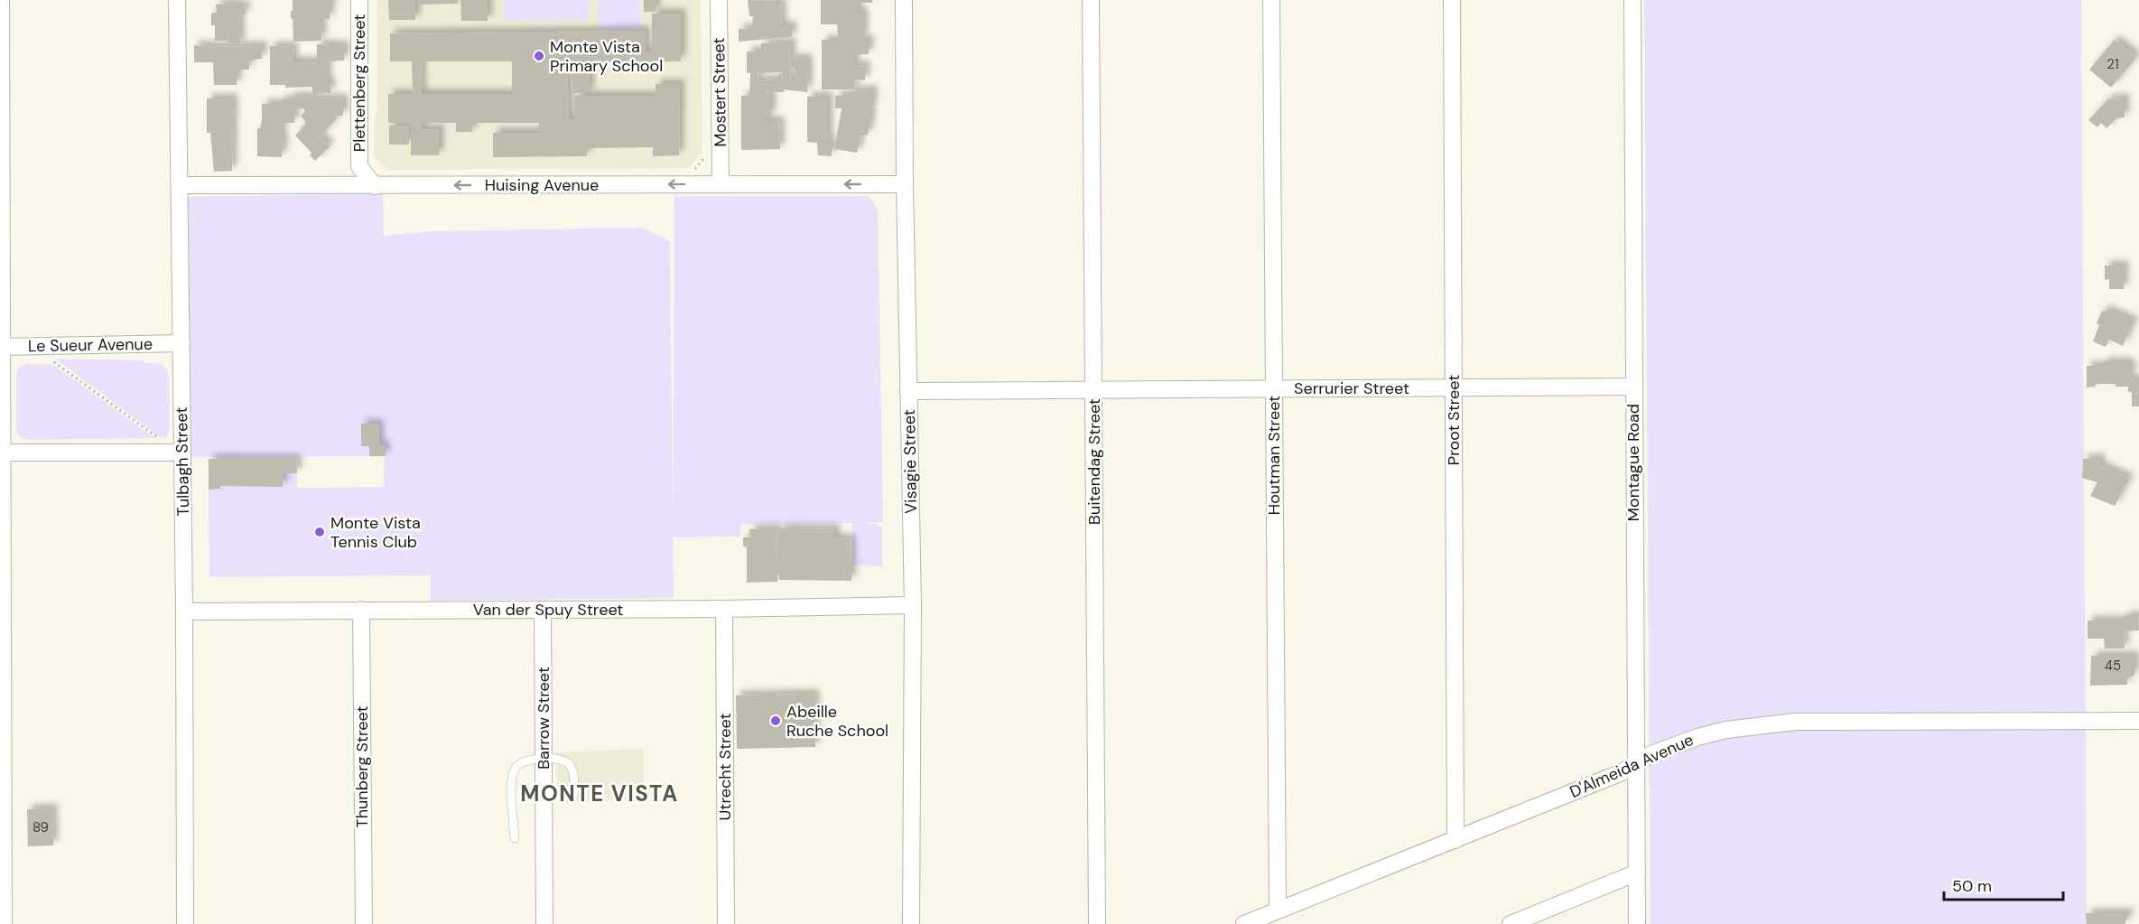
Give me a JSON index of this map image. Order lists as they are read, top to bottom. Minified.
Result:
{"streets":{"street":["Plettenberg Street","Mostert Street","Huising Avenue","Le Sueur Avenue","Serrurier Street","Proot Street","Houtman Street","Tulbagh Street","Visagie Street","Buitendag Street","Montague Road","Van der Spuy Street","Barrow Street","D'Almeida Avenue","Thunberg Street","Utrecht Street"]},"crossings":[["Plettenberg Street","Huising Avenue"],["Mostert Street","Huising Avenue"],["Huising Avenue","Tulbagh Street"],["Huising Avenue","Visagie Street"],["Le Sueur Avenue","Tulbagh Street"],["Serrurier Street","Proot Street"],["Serrurier Street","Houtman Street"],["Serrurier Street","Visagie Street"],["Serrurier Street","Buitendag Street"],["Serrurier Street","Montague Road"],["Proot Street","D'Almeida Avenue"],["Houtman Street","D'Almeida Avenue"],["Tulbagh Street","Van der Spuy Street"],["Visagie Street","Van der Spuy Street"],["Montague Road","D'Almeida Avenue"],["Van der Spuy Street","Barrow Street"],["Van der Spuy Street","Thunberg Street"],["Van der Spuy Street","Utrecht Street"]],"one_way":["Huising Avenue"],"districts":["MONTE VISTA"],"places":["Monte Vista Primary School","Monte Vista Tennis Club","Abeille Ruche School"],"house_numbers":["21","45","89"],"scale_bar":"50 m"}
